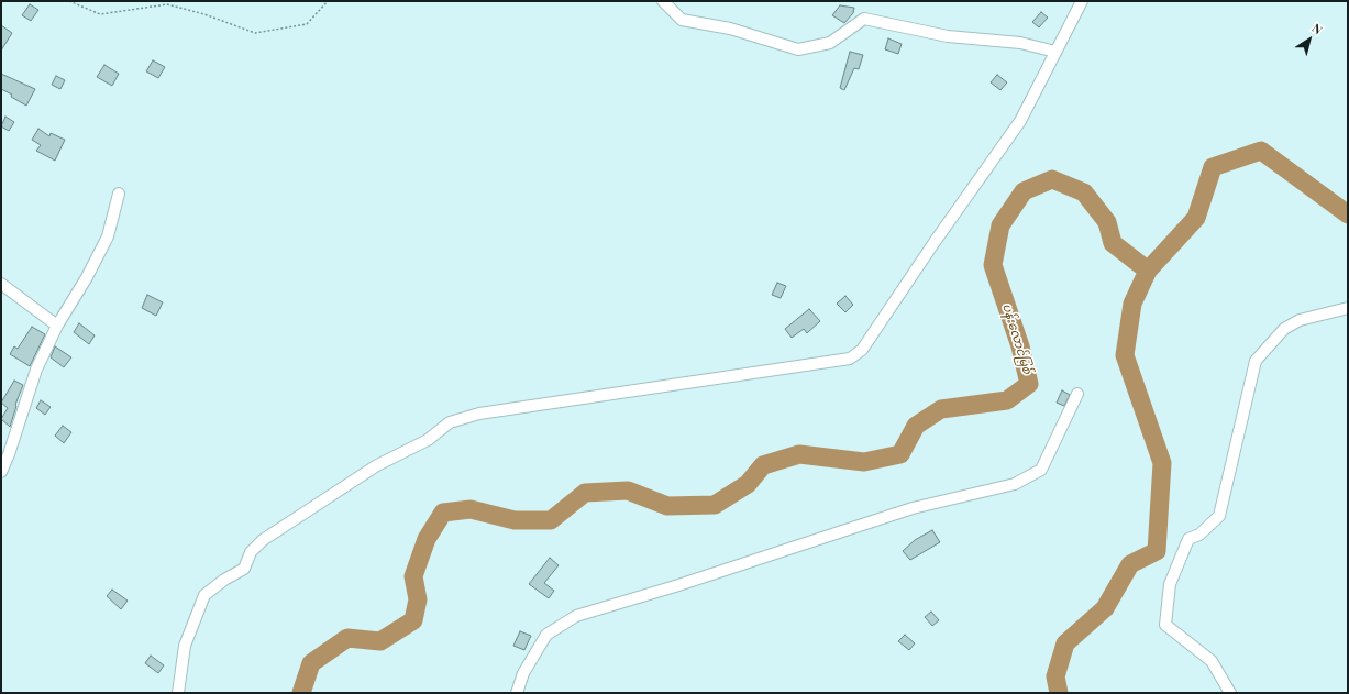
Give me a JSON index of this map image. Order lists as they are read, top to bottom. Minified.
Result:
{"water":["ပန်းလောင်မြစ်"],"north":"top right"}
